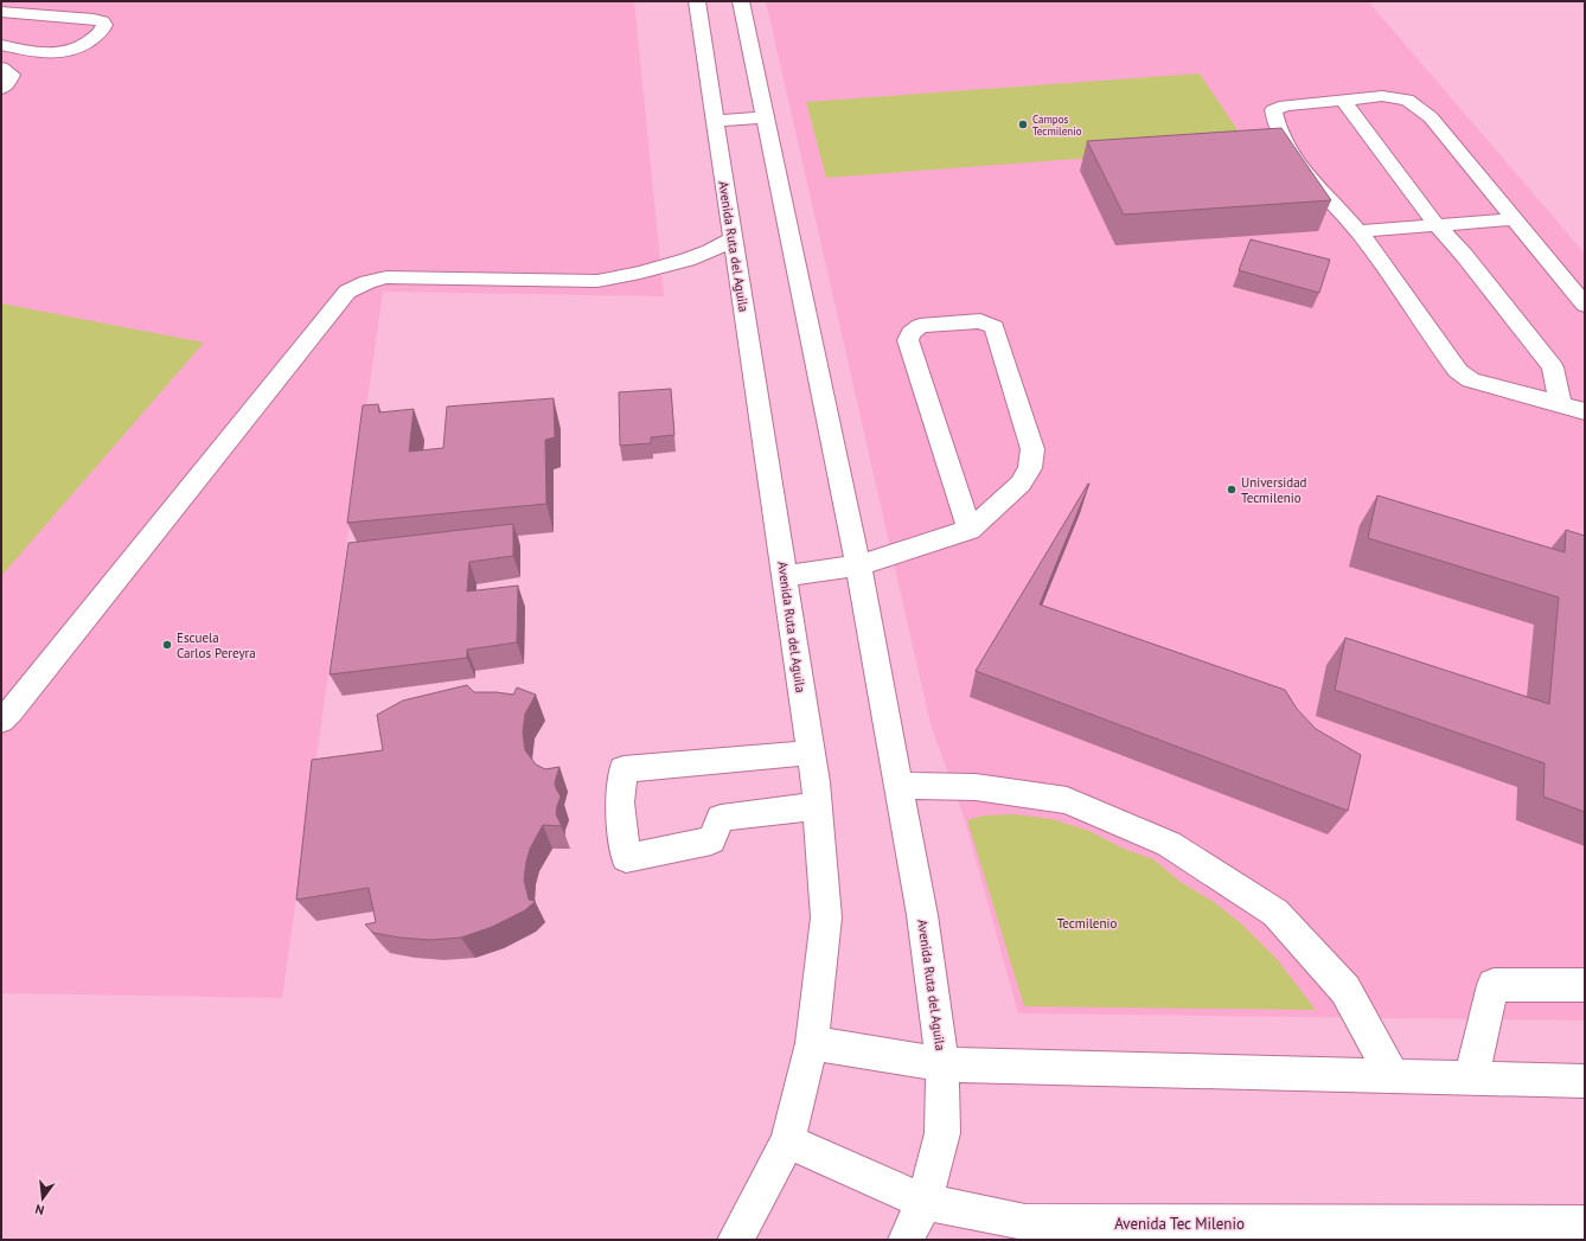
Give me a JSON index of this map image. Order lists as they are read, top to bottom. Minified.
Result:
{"streets":{"street":["Avenida Ruta del Aguila","Avenida Tec Milenio"]},"crossings":[["Avenida Ruta del Aguila","Avenida Tec Milenio"]],"parks":["Tecmilenio"],"places":["Campos Tecmilenio","Universidad Tecmilenio","Escuela Carlos Pereyra"],"north":"bottom"}
